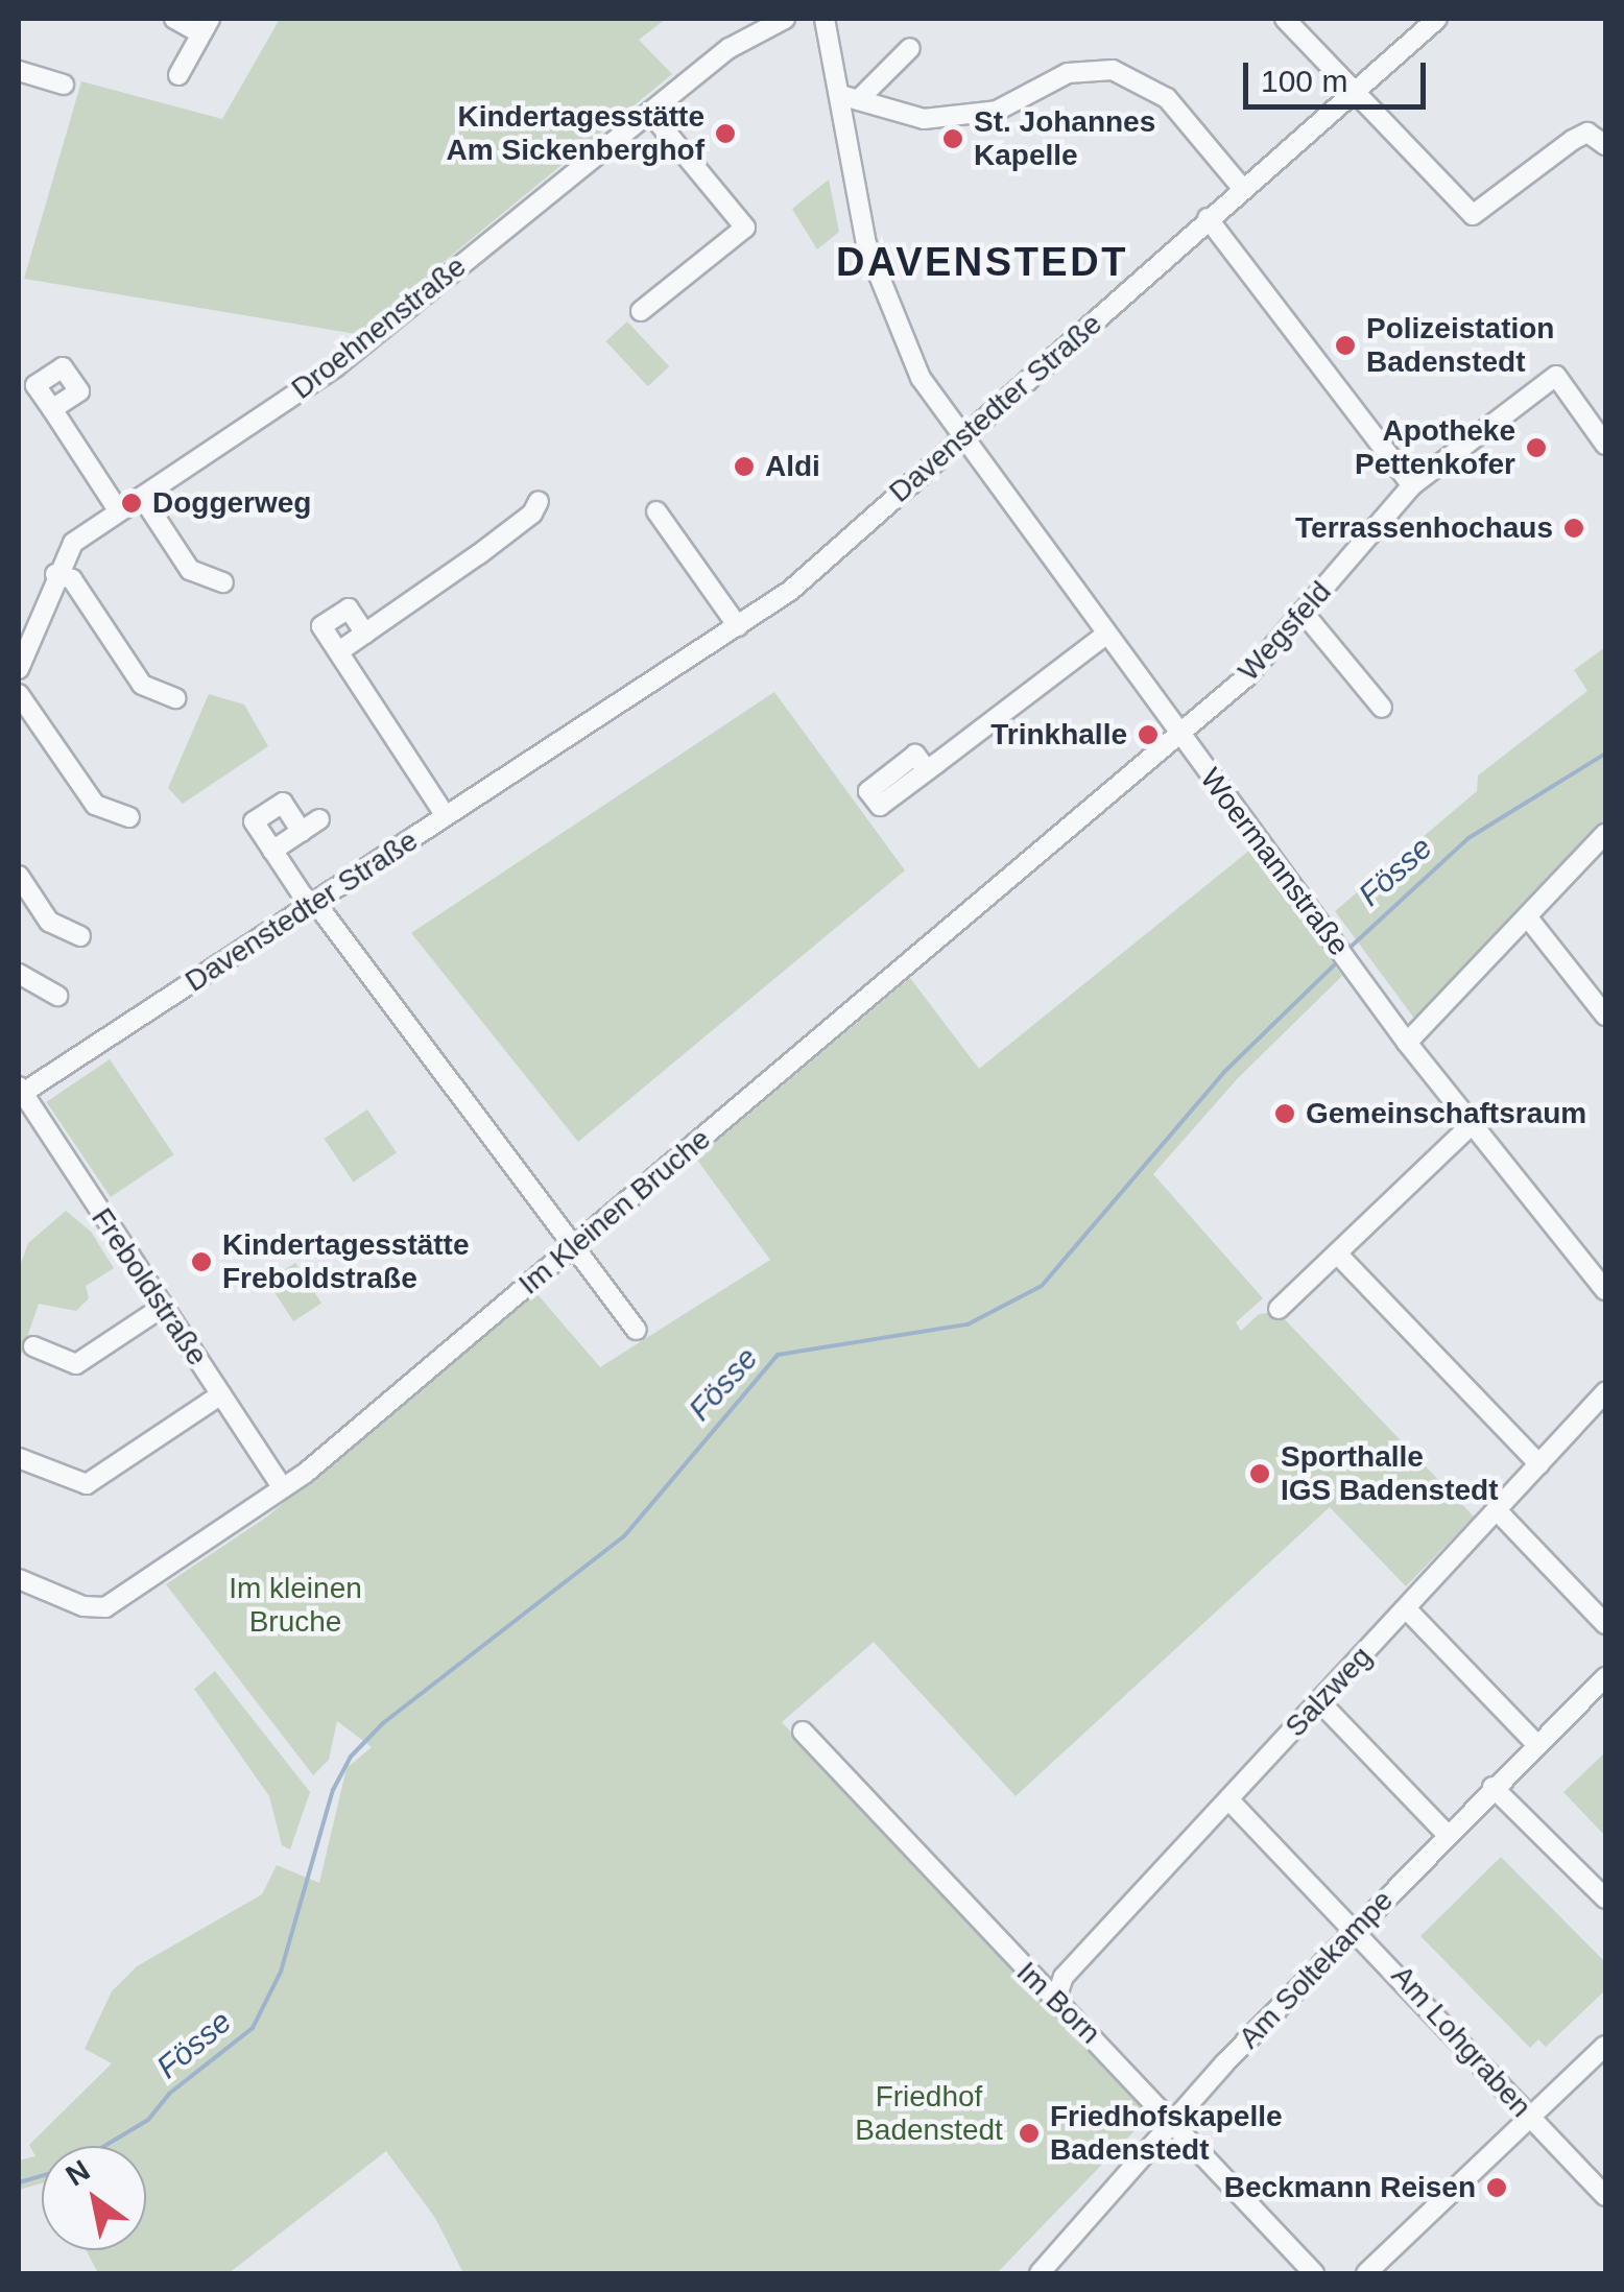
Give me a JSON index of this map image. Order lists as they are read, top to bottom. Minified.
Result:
{"streets":{"street":["Droehnenstraße","Davenstedter Straße","Wegsfeld","Woermannstraße","Im Kleinen Bruche","Freboldstraße","Salzweg","Am Soltekampe","Im Born","Am Lohgraben"]},"crossings":[["Davenstedter Straße","Woermannstraße"],["Davenstedter Straße","Freboldstraße"],["Wegsfeld","Woermannstraße"],["Wegsfeld","Im Kleinen Bruche"],["Woermannstraße","Im Kleinen Bruche"],["Im Kleinen Bruche","Freboldstraße"],["Salzweg","Im Born"],["Salzweg","Am Lohgraben"],["Am Soltekampe","Im Born"],["Am Soltekampe","Am Lohgraben"]],"districts":["DAVENSTEDT"],"water":["Fösse"],"parks":["Im kleinen Bruche","Friedhof Badenstedt"],"places":["Kindertagesstätte Am Sickenberghof","St. Johannes Kapelle","Polizeistation Badenstedt","Apotheke Pettenkofer","Aldi","Doggerweg","Terrassenhochaus","Trinkhalle","Gemeinschaftsraum","Kindertagesstätte Freboldstraße","Sporthalle IGS Badenstedt","Friedhofskapelle Badenstedt","Beckmann Reisen"],"scale_bar":"100 m","north":"top left"}
